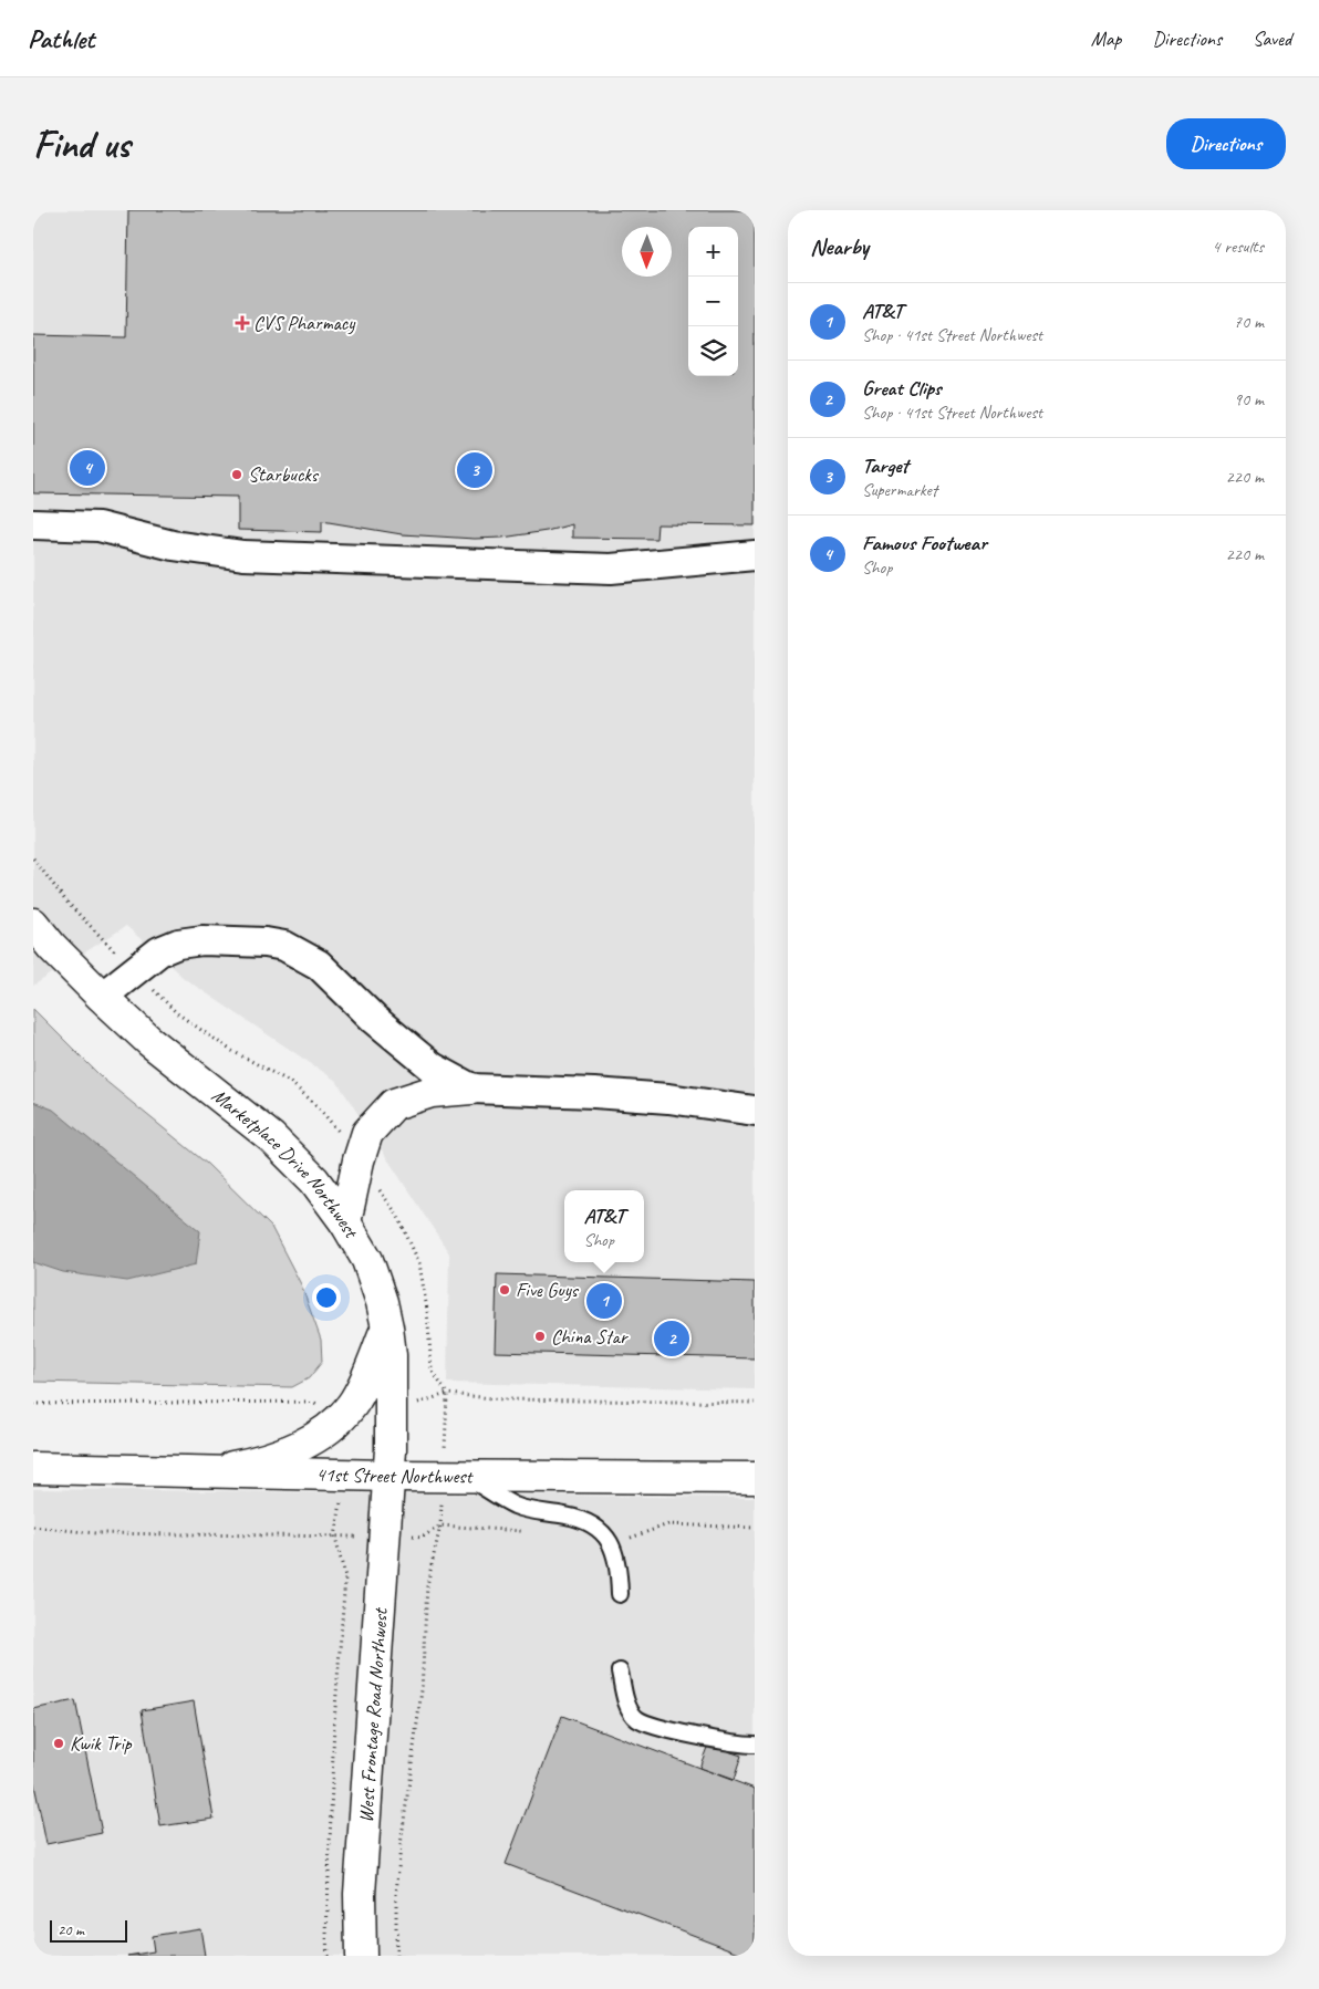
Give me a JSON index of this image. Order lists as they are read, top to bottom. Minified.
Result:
{"streets":{"street":["Marketplace Drive Northwest","41st Street Northwest","West Frontage Road Northwest"]},"crossings":[["Marketplace Drive Northwest","41st Street Northwest"],["Marketplace Drive Northwest","West Frontage Road Northwest"],["41st Street Northwest","West Frontage Road Northwest"]],"places":{"health":["CVS Pharmacy"],"other":["Starbucks","Five Guys","China Star","Kwik Trip"]},"scale_bar":"20 m","north":"bottom","page":{"header":"Pathlet","nav":["Map","Directions","Saved"],"buttons":"Directions","title":"Find us","heading":["Nearby","4 results"],"map_buttons":["+","−"],"list":[{"mark":"1","name":"AT&T","note":"Shop · 41st Street Northwest","value":"70 m"},{"mark":"2","name":"Great Clips","note":"Shop · 41st Street Northwest","value":"90 m"},{"mark":"3","name":"Target","note":"Supermarket","value":"220 m"},{"mark":"4","name":"Famous Footwear","note":"Shop","value":"220 m"}],"pins":["4","3","1","2"],"popup":["AT&T","Shop"],"scale":"20 m"}}
